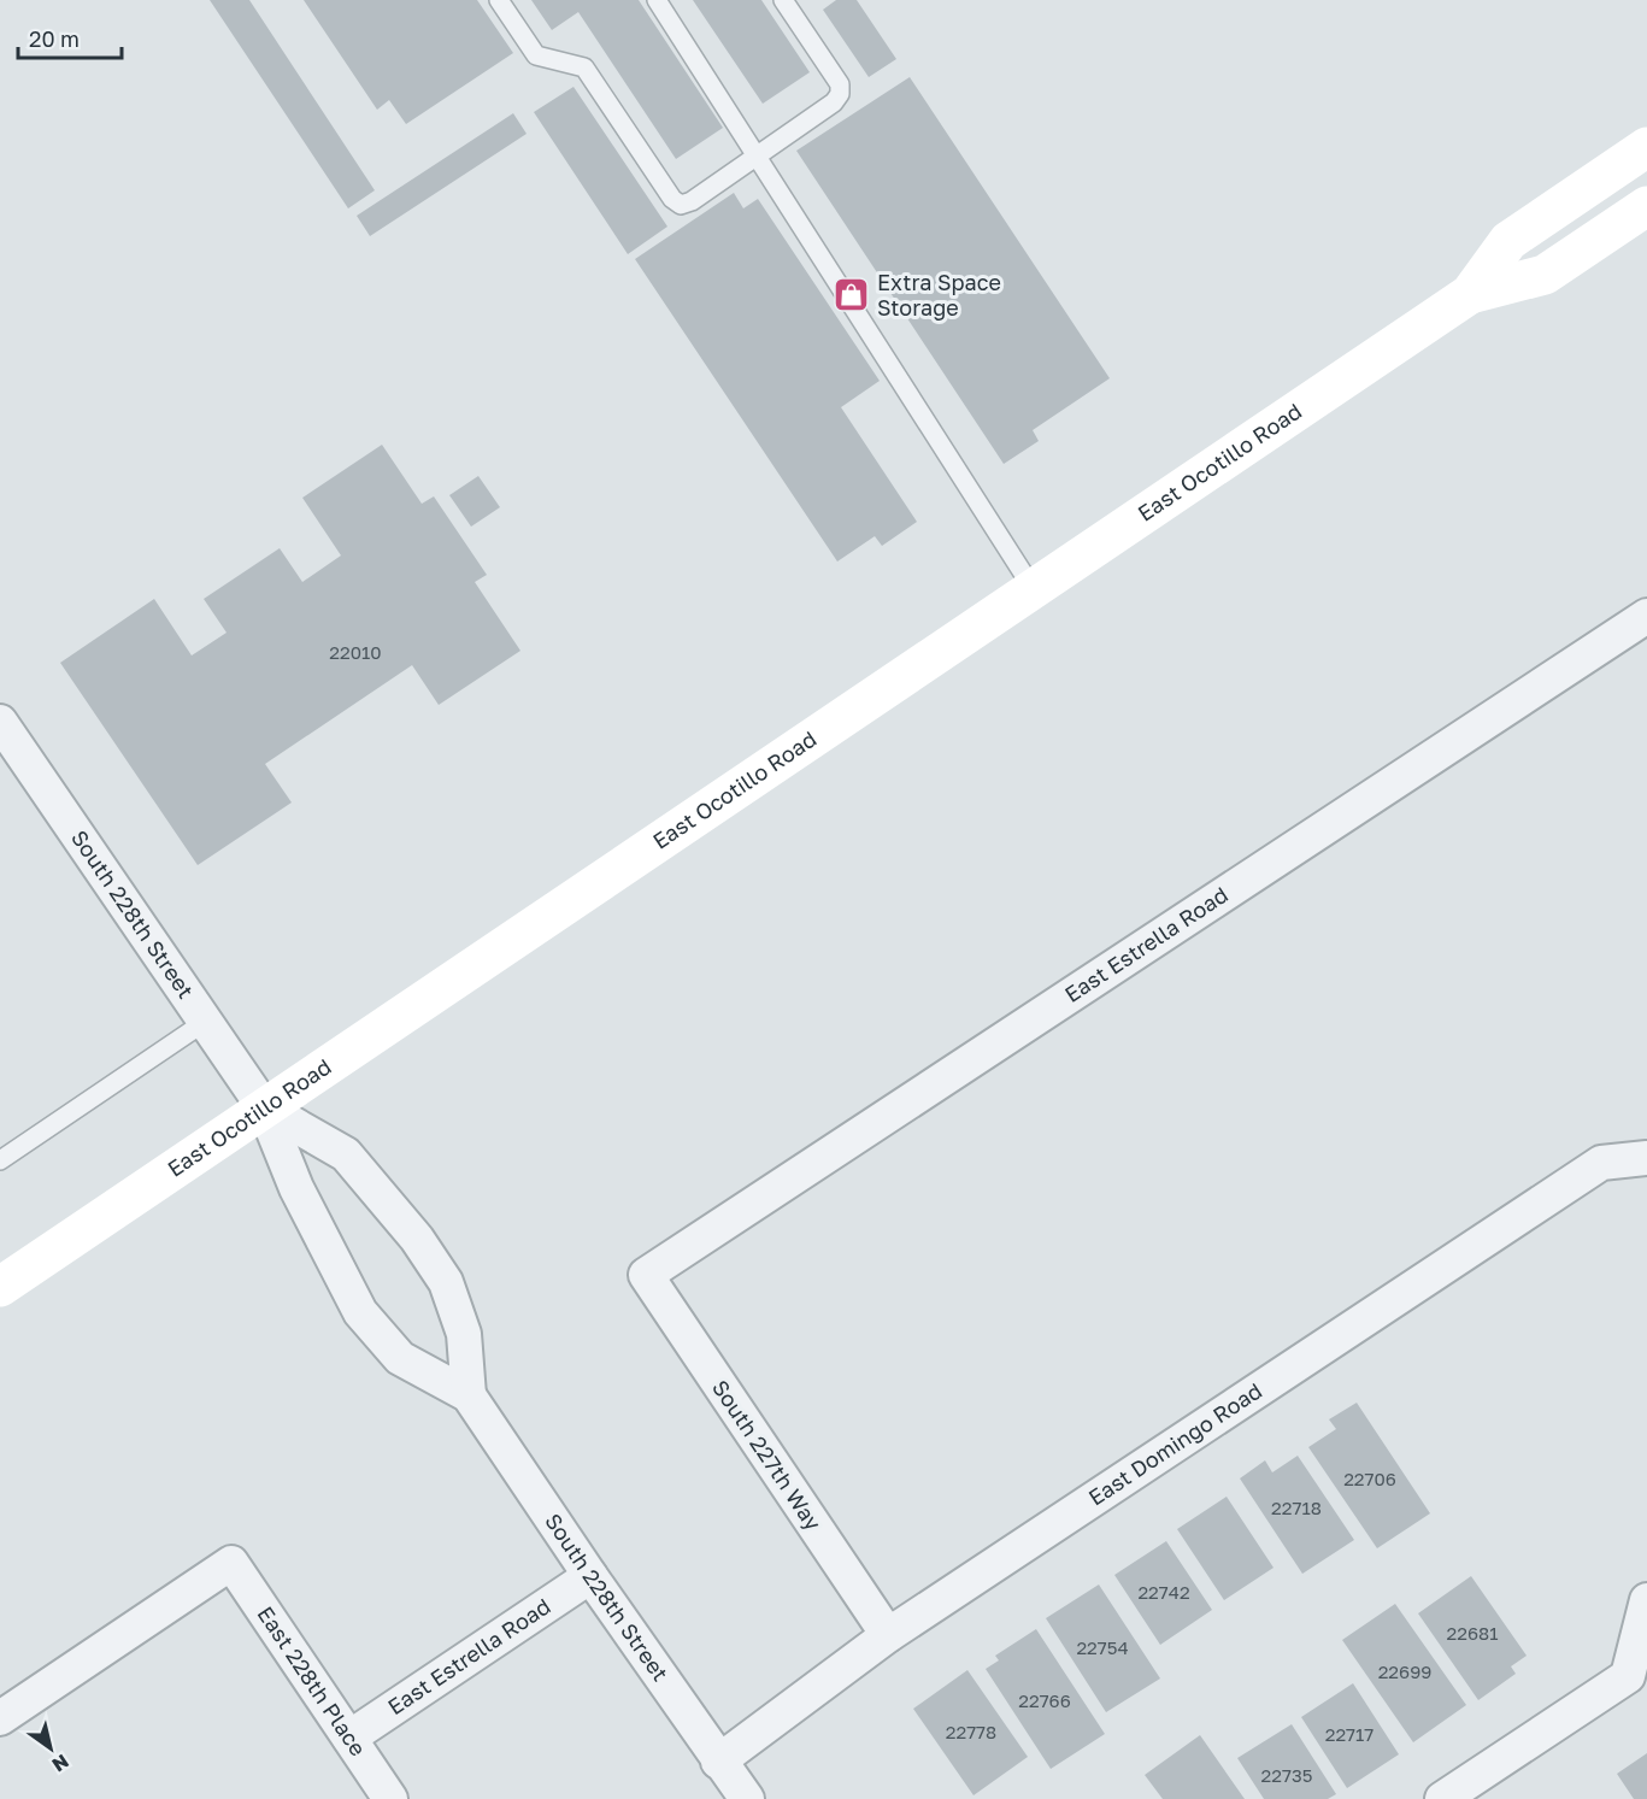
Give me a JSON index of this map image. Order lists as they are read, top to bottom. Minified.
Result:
{"streets":{"main road":["East Ocotillo Road"],"street":["South 228th Street","East Estrella Road","East Domingo Road","South 227th Way","East 228th Place"]},"crossings":[["East Ocotillo Road","South 228th Street"],["South 228th Street","East Estrella Road"],["South 228th Street","East Domingo Road"],["East Estrella Road","South 227th Way"],["East Estrella Road","East 228th Place"],["East Domingo Road","South 227th Way"]],"places":{"shop":["Extra Space Storage"]},"house_numbers":["22010","22706","22718","22742","22681","22754","22699","22766","22778","22717","22735"],"scale_bar":"20 m","north":"bottom right"}
